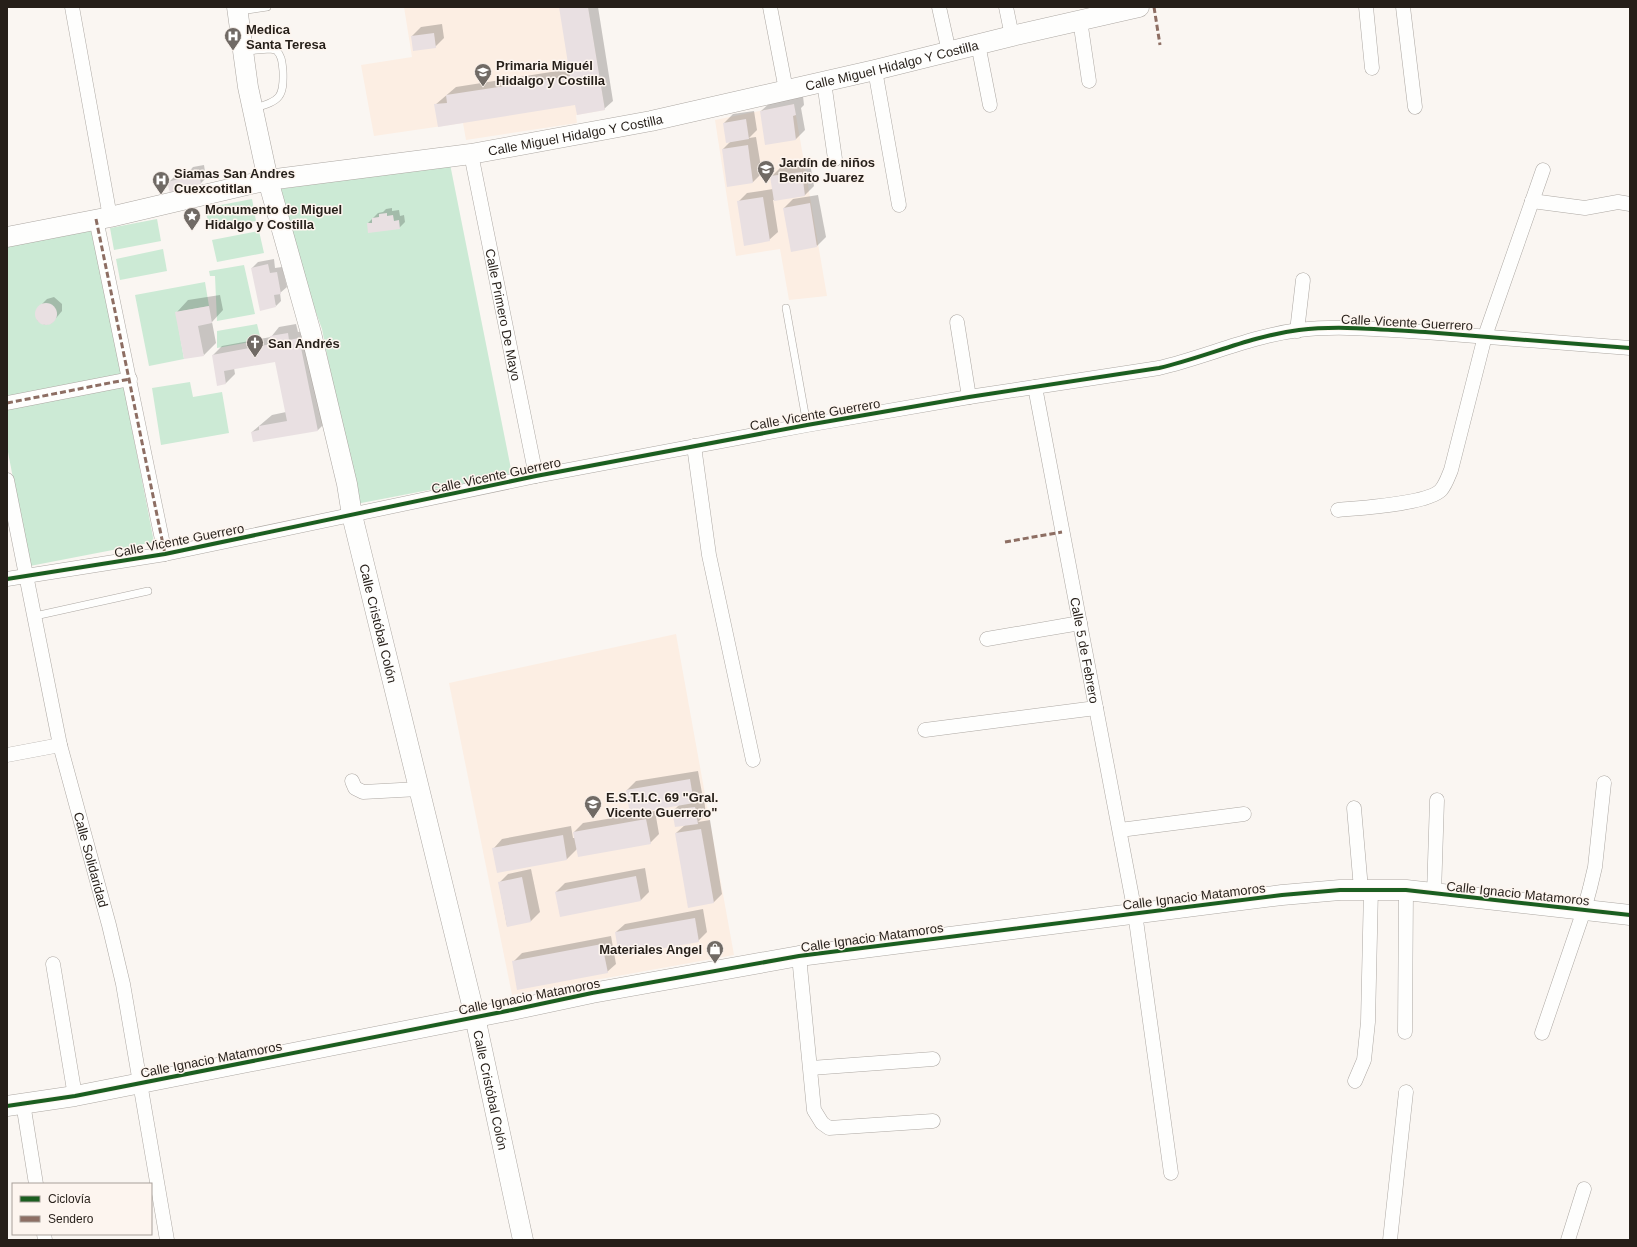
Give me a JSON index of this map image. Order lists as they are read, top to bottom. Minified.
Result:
{"streets":{"main road":["Calle Miguel Hidalgo Y Costilla","Calle Cristóbal Colón","Calle Ignacio Matamoros"],"street":["Calle Primero De Mayo","Calle Vicente Guerrero","Calle 5 de Febrero","Calle Solidaridad"]},"crossings":[["Calle Miguel Hidalgo Y Costilla","Calle Primero De Mayo"],["Calle Miguel Hidalgo Y Costilla","Calle Cristóbal Colón"],["Calle Primero De Mayo","Calle Vicente Guerrero"],["Calle Vicente Guerrero","Calle Cristóbal Colón"],["Calle Vicente Guerrero","Calle 5 de Febrero"],["Calle Vicente Guerrero","Calle Solidaridad"],["Calle Cristóbal Colón","Calle Ignacio Matamoros"],["Calle 5 de Febrero","Calle Ignacio Matamoros"],["Calle Solidaridad","Calle Ignacio Matamoros"]],"places":{"hospital":["Medica Santa Teresa","Siamas San Andres Cuexcotitlan"],"school or university":["Primaria Miguél Hidalgo y Costilla","Jardín de niños Benito Juarez","E.S.T.I.C. 69 \"Gral. Vicente Guerrero\""],"place":["Monumento de Miguel Hidalgo y Costilla"],"church":["San Andrés"],"shop":["Materiales Angel"]},"legend":["Ciclovía","Sendero"]}
